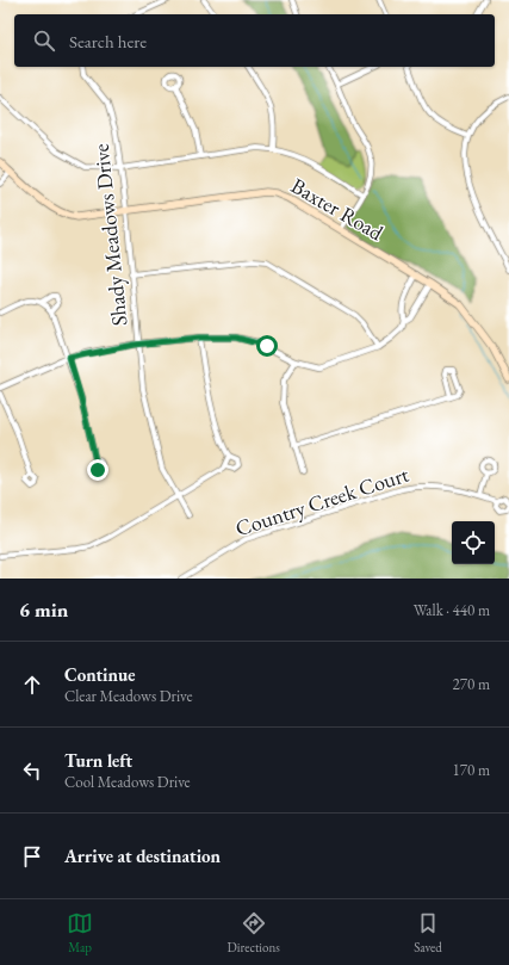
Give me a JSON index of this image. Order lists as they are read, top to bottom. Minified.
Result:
{"streets":{"main road":["Baxter Road"],"street":["Shady Meadows Drive","Country Creek Court"]},"crossings":[["Baxter Road","Shady Meadows Drive"]],"page":{"search":"Search here","heading":["6 min","Walk · 440 m"],"list":[["Continue","Clear Meadows Drive","270 m"],["Turn left","Cool Meadows Drive","170 m"],"Arrive at destination"],"nav":["Map","Directions","Saved"]}}
